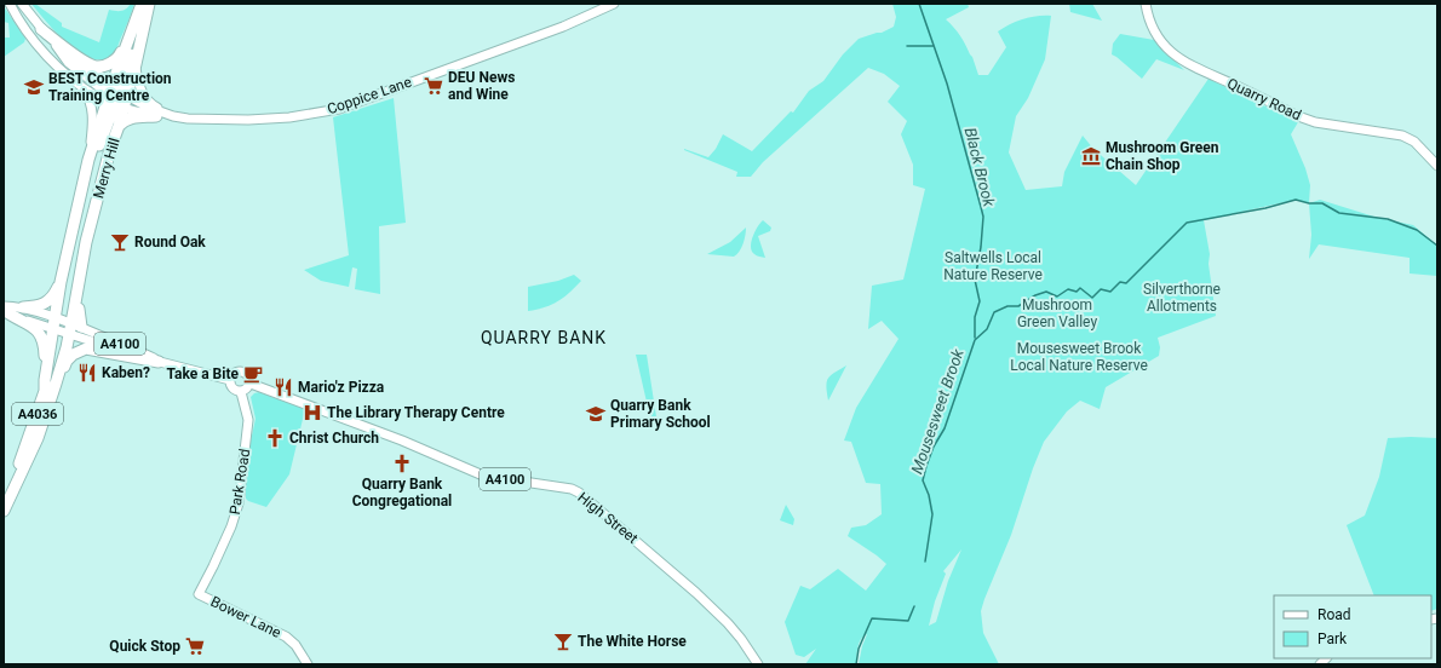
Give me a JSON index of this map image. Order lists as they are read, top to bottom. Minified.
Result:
{"streets":{"highway":["Merry Hill","A4036"],"street":["Coppice Lane","Quarry Road","A4100","Park Road","High Street","Bower Lane"]},"crossings":[["Coppice Lane","Merry Hill"],["Merry Hill","A4100"],["Merry Hill","A4036"],["Merry Hill","High Street"],["A4100","A4036"],["A4100","High Street"],["A4036","High Street"],["Park Road","High Street"],["Park Road","Bower Lane"]],"districts":["QUARRY BANK"],"water":["Black Brook","Mousesweet Brook"],"parks":["Saltwells Local Nature Reserve","Silverthorne Allotments","Mushroom Green Valley","Mousesweet Brook Local Nature Reserve"],"places":{"supermarket":["DEU News and Wine","Quick Stop"],"school or university":["BEST Construction Training Centre","Quarry Bank Primary School"],"museum":["Mushroom Green Chain Shop"],"bar":["Round Oak","The White Horse"],"restaurant":["Kaben?","Mario'z Pizza"],"cafe":["Take a Bite"],"hospital":["The Library Therapy Centre"],"church":["Christ Church","Quarry Bank Congregational"]},"legend":["Road","Park"]}
